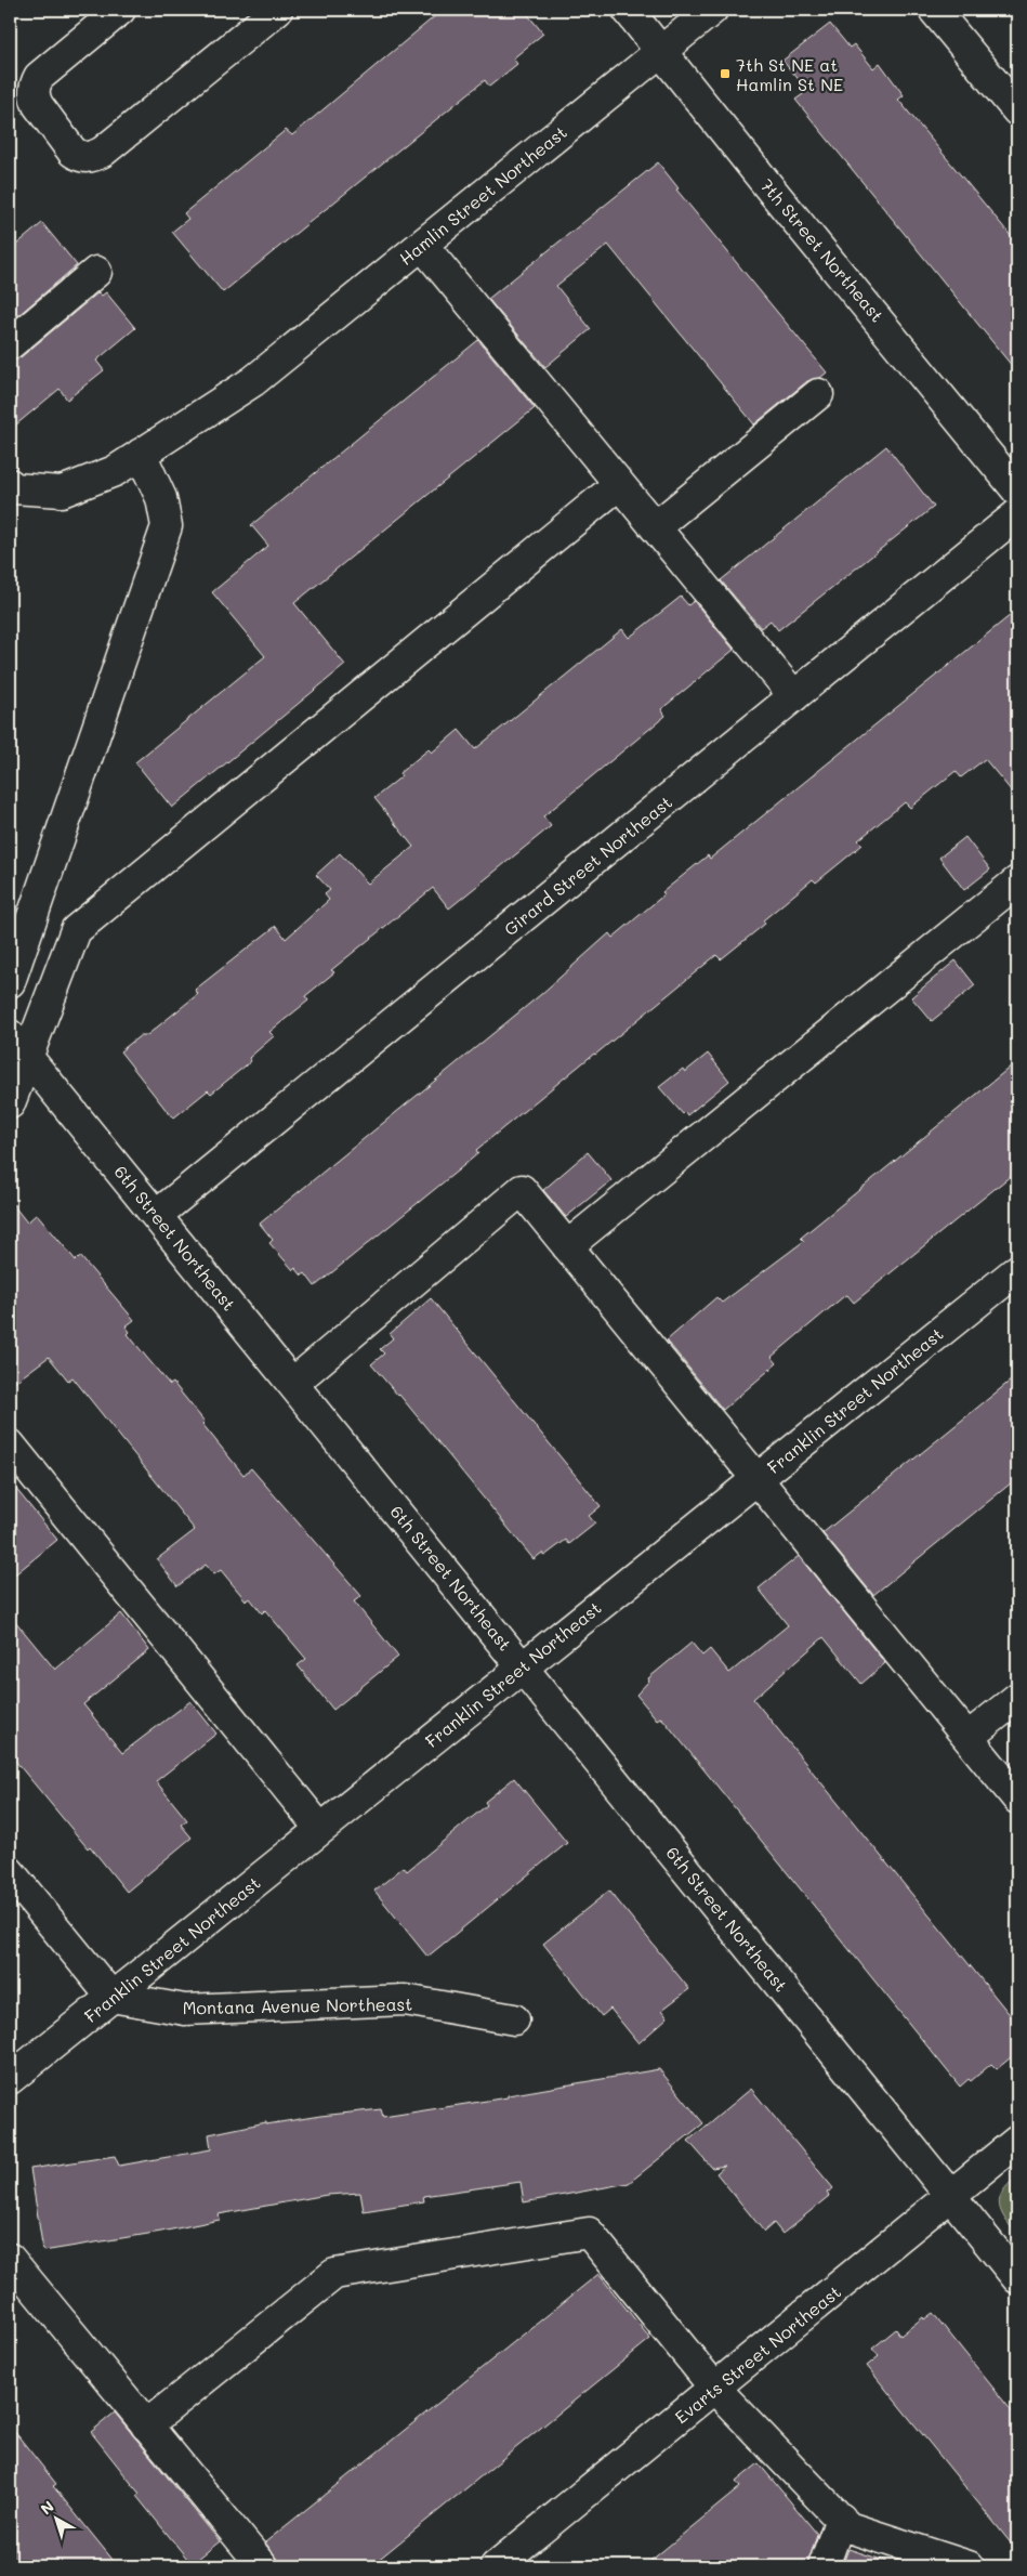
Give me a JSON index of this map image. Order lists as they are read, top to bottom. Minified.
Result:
{"streets":{"street":["Hamlin Street Northeast","7th Street Northeast","Girard Street Northeast","6th Street Northeast","Franklin Street Northeast","Montana Avenue Northeast","Evarts Street Northeast"]},"crossings":[["Hamlin Street Northeast","7th Street Northeast"],["Girard Street Northeast","6th Street Northeast"],["6th Street Northeast","Franklin Street Northeast"],["6th Street Northeast","Evarts Street Northeast"],["Franklin Street Northeast","Montana Avenue Northeast"]],"places":{"transit":["7th St NE at Hamlin St NE"]},"north":"top left"}
